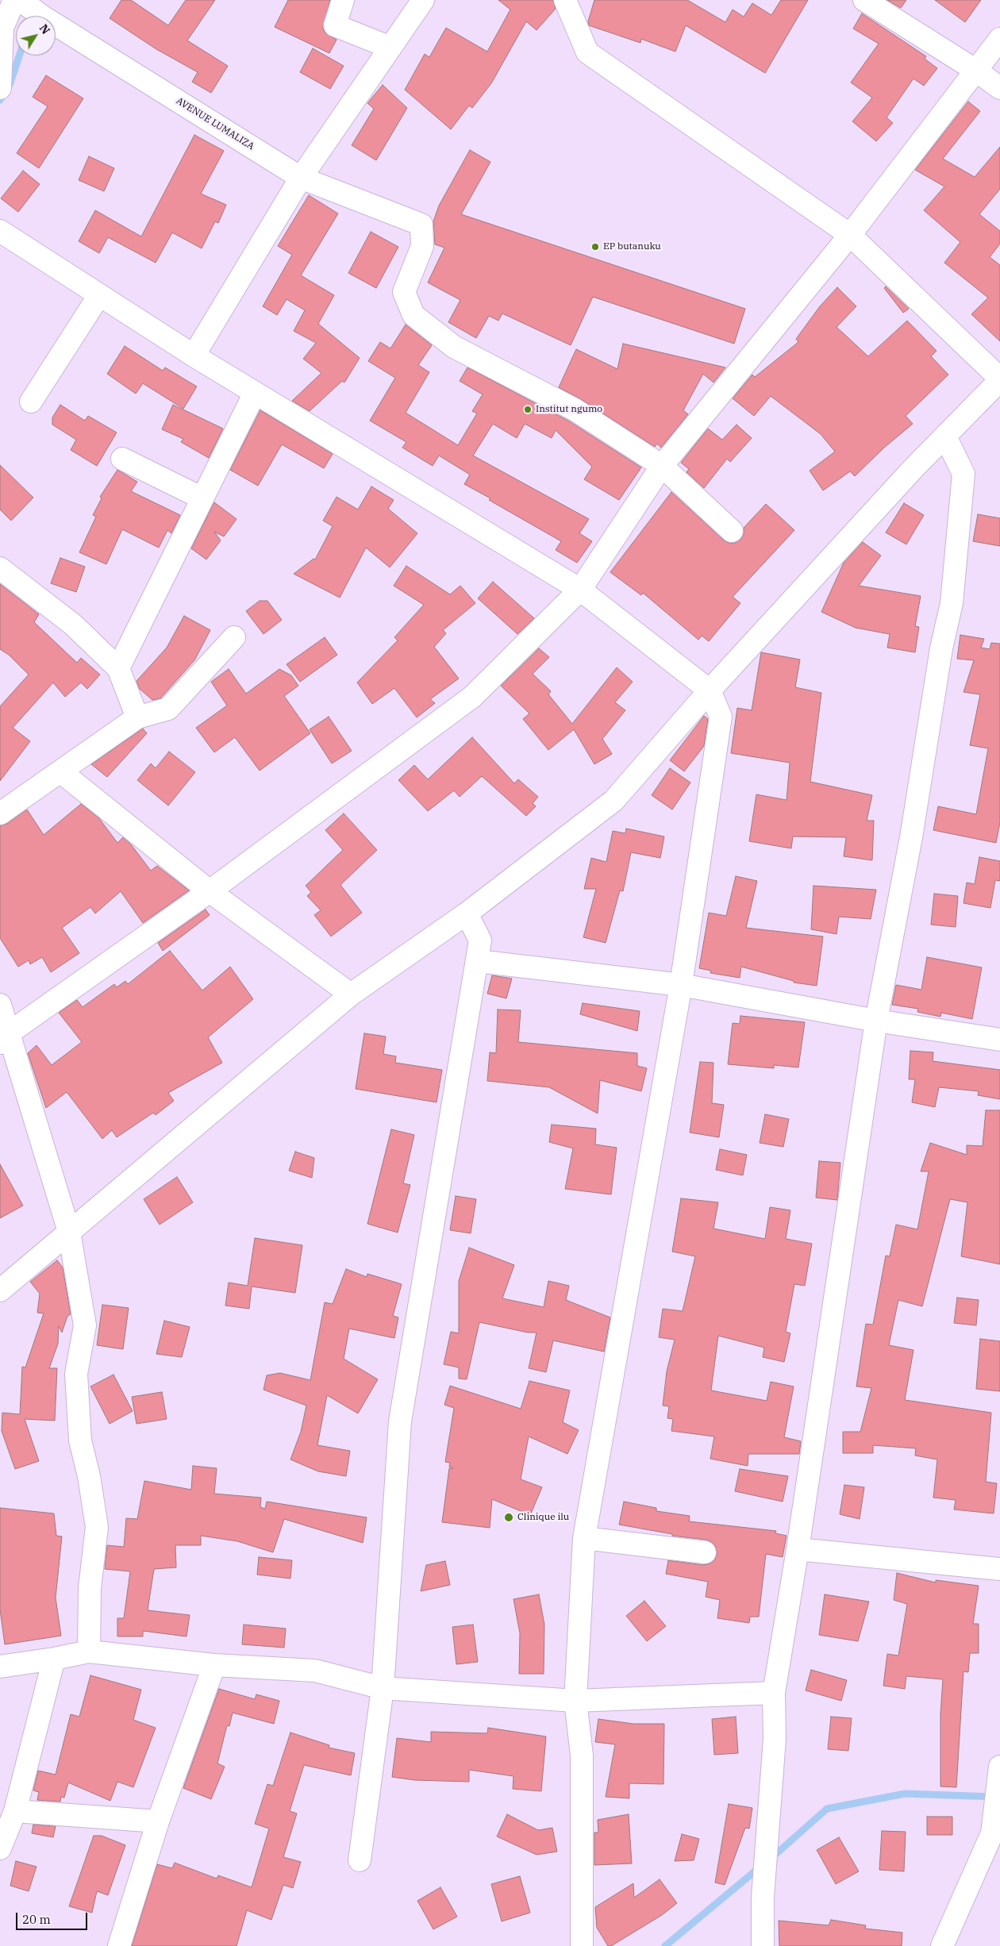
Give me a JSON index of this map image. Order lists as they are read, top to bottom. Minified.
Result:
{"streets":{"street":["AVENUE LUMALIZA"]},"places":["EP butanuku","Institut ngumo","Clinique ilu"],"scale_bar":"20 m","north":"top right"}
